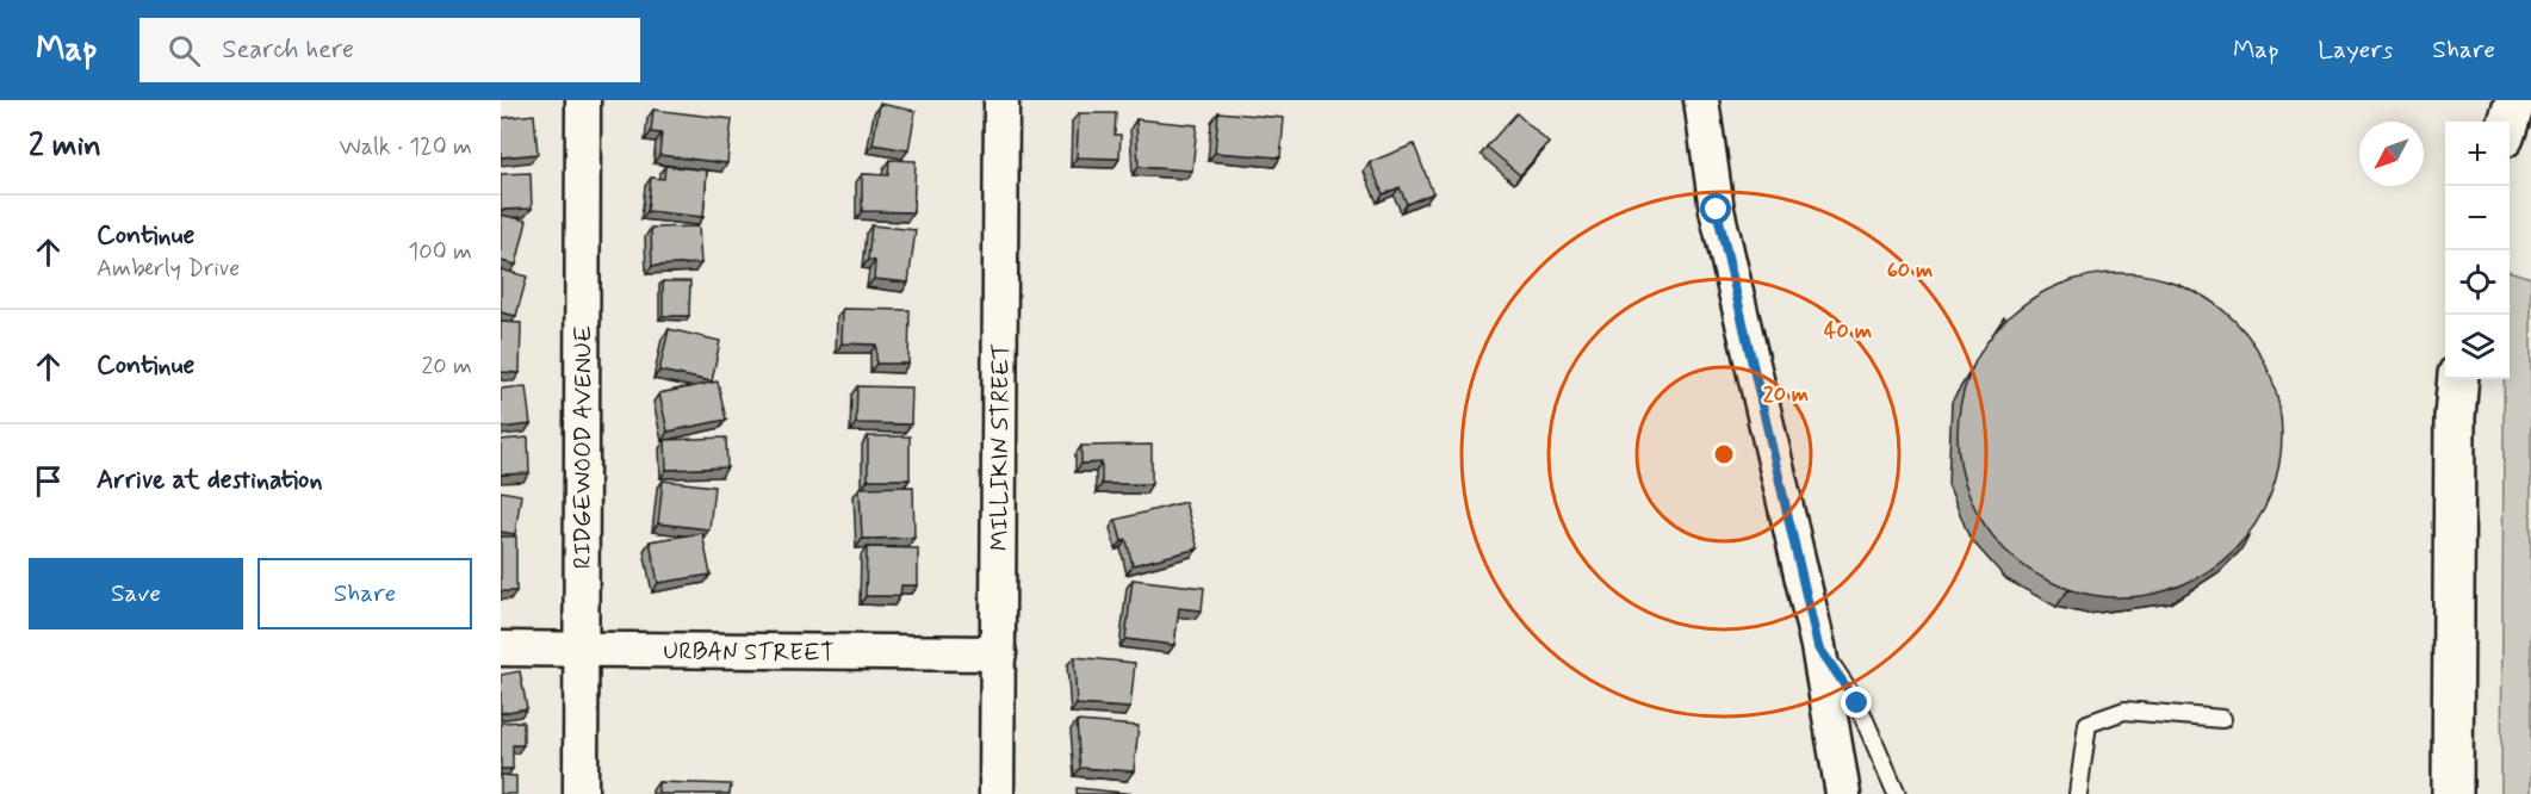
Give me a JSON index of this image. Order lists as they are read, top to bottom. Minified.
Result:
{"streets":{"street":["RIDGEWOOD AVENUE","MILLIKIN STREET","URBAN STREET"]},"crossings":[["RIDGEWOOD AVENUE","URBAN STREET"],["MILLIKIN STREET","URBAN STREET"]],"north":"bottom left","page":{"header":"Map","search":"Search here","nav":["Map","Layers","Share"],"heading":["2 min","Walk · 120 m"],"map_buttons":["+","−"],"list":[["Continue","Amberly Drive","100 m"],["Continue","20 m"],"Arrive at destination"],"buttons":["Save","Share"]},"rings":["60 m","40 m","20 m"]}
